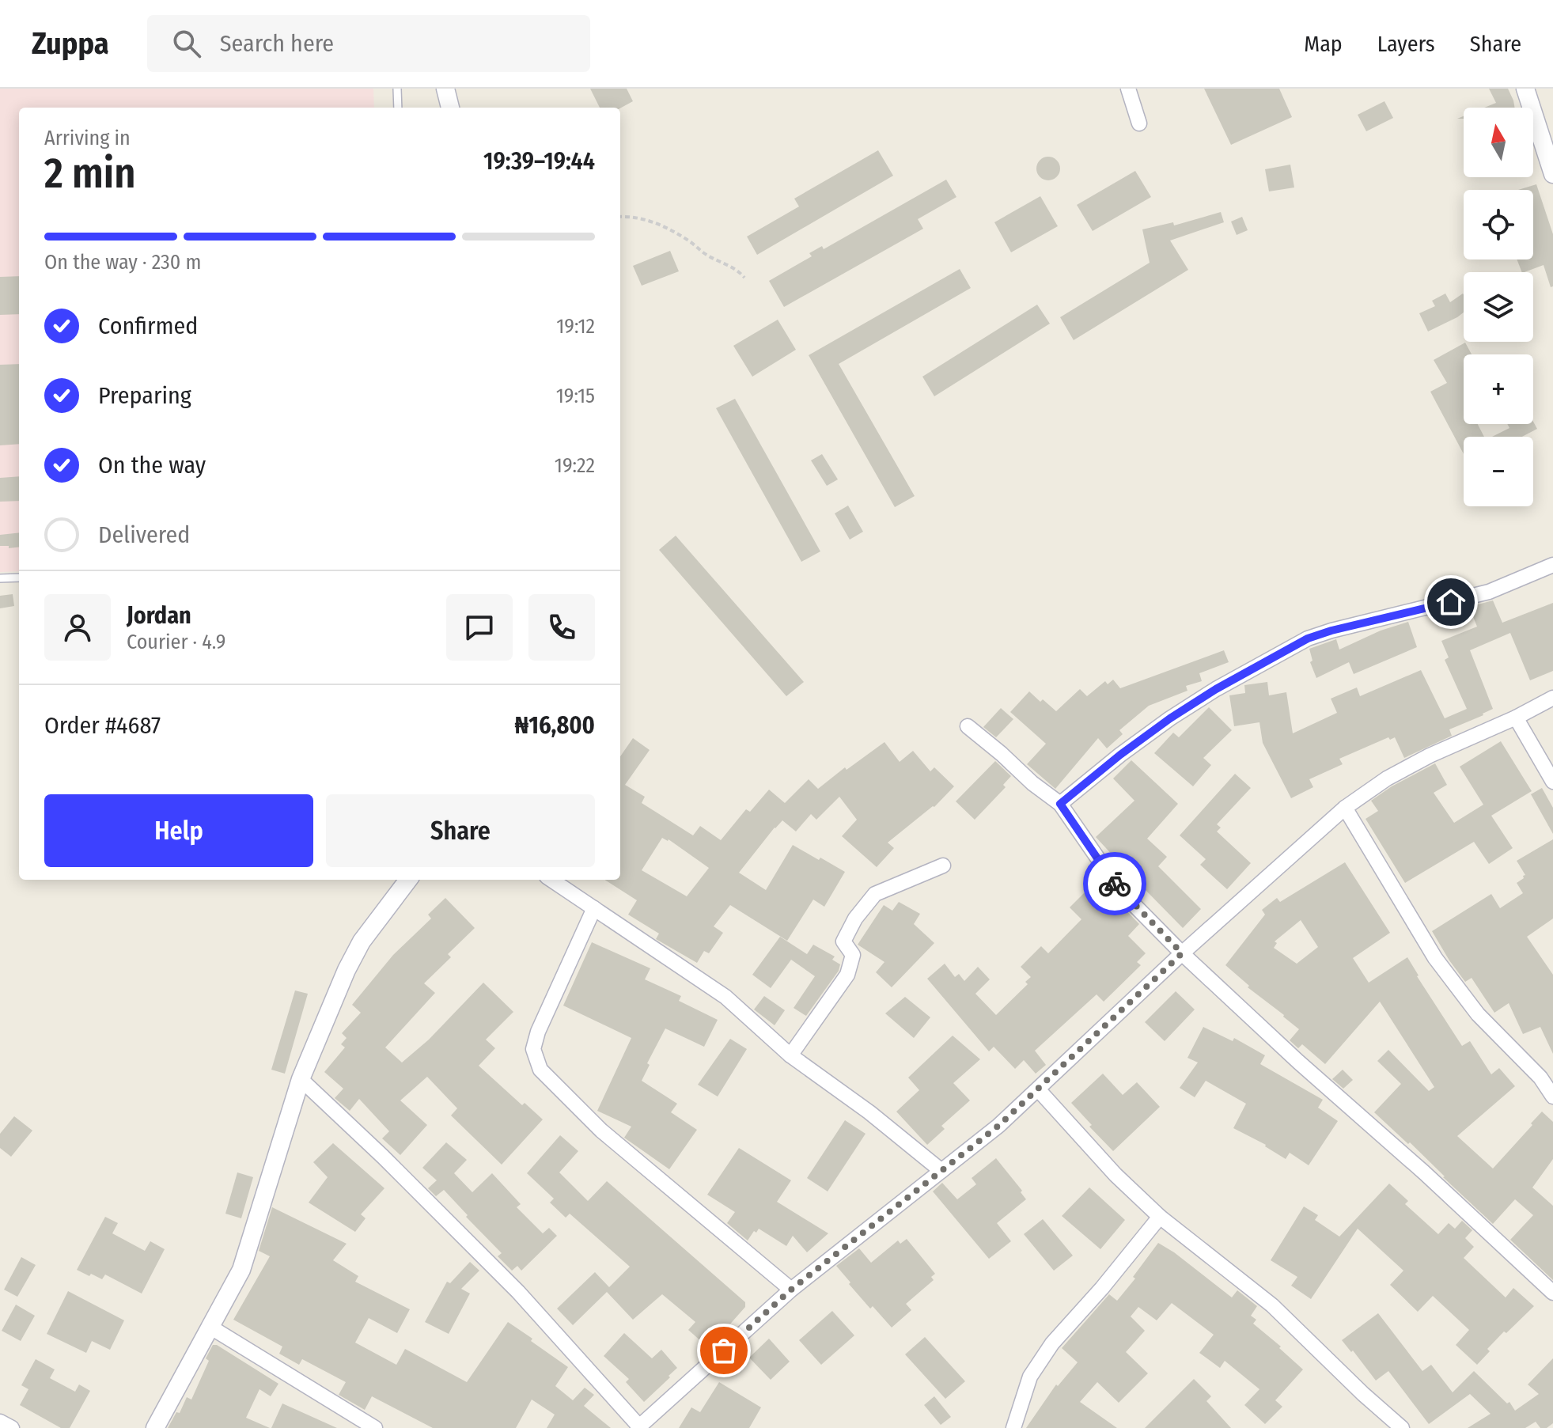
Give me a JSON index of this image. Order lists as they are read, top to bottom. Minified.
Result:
{"north":"top","page":{"header":"Zuppa","search":"Search here","nav":["Map","Layers","Share"],"map_buttons":["+","−"],"heading":["2 min","Arriving in","19:39–19:44"],"panel":["Jordan","Courier · 4.9","Order #4687","₦16,800"],"bar":"On the way · 230 m","list":[["Confirmed","19:12"],["Preparing","19:15"],["On the way","19:22"],"Delivered"],"buttons":["Help","Share"]}}
